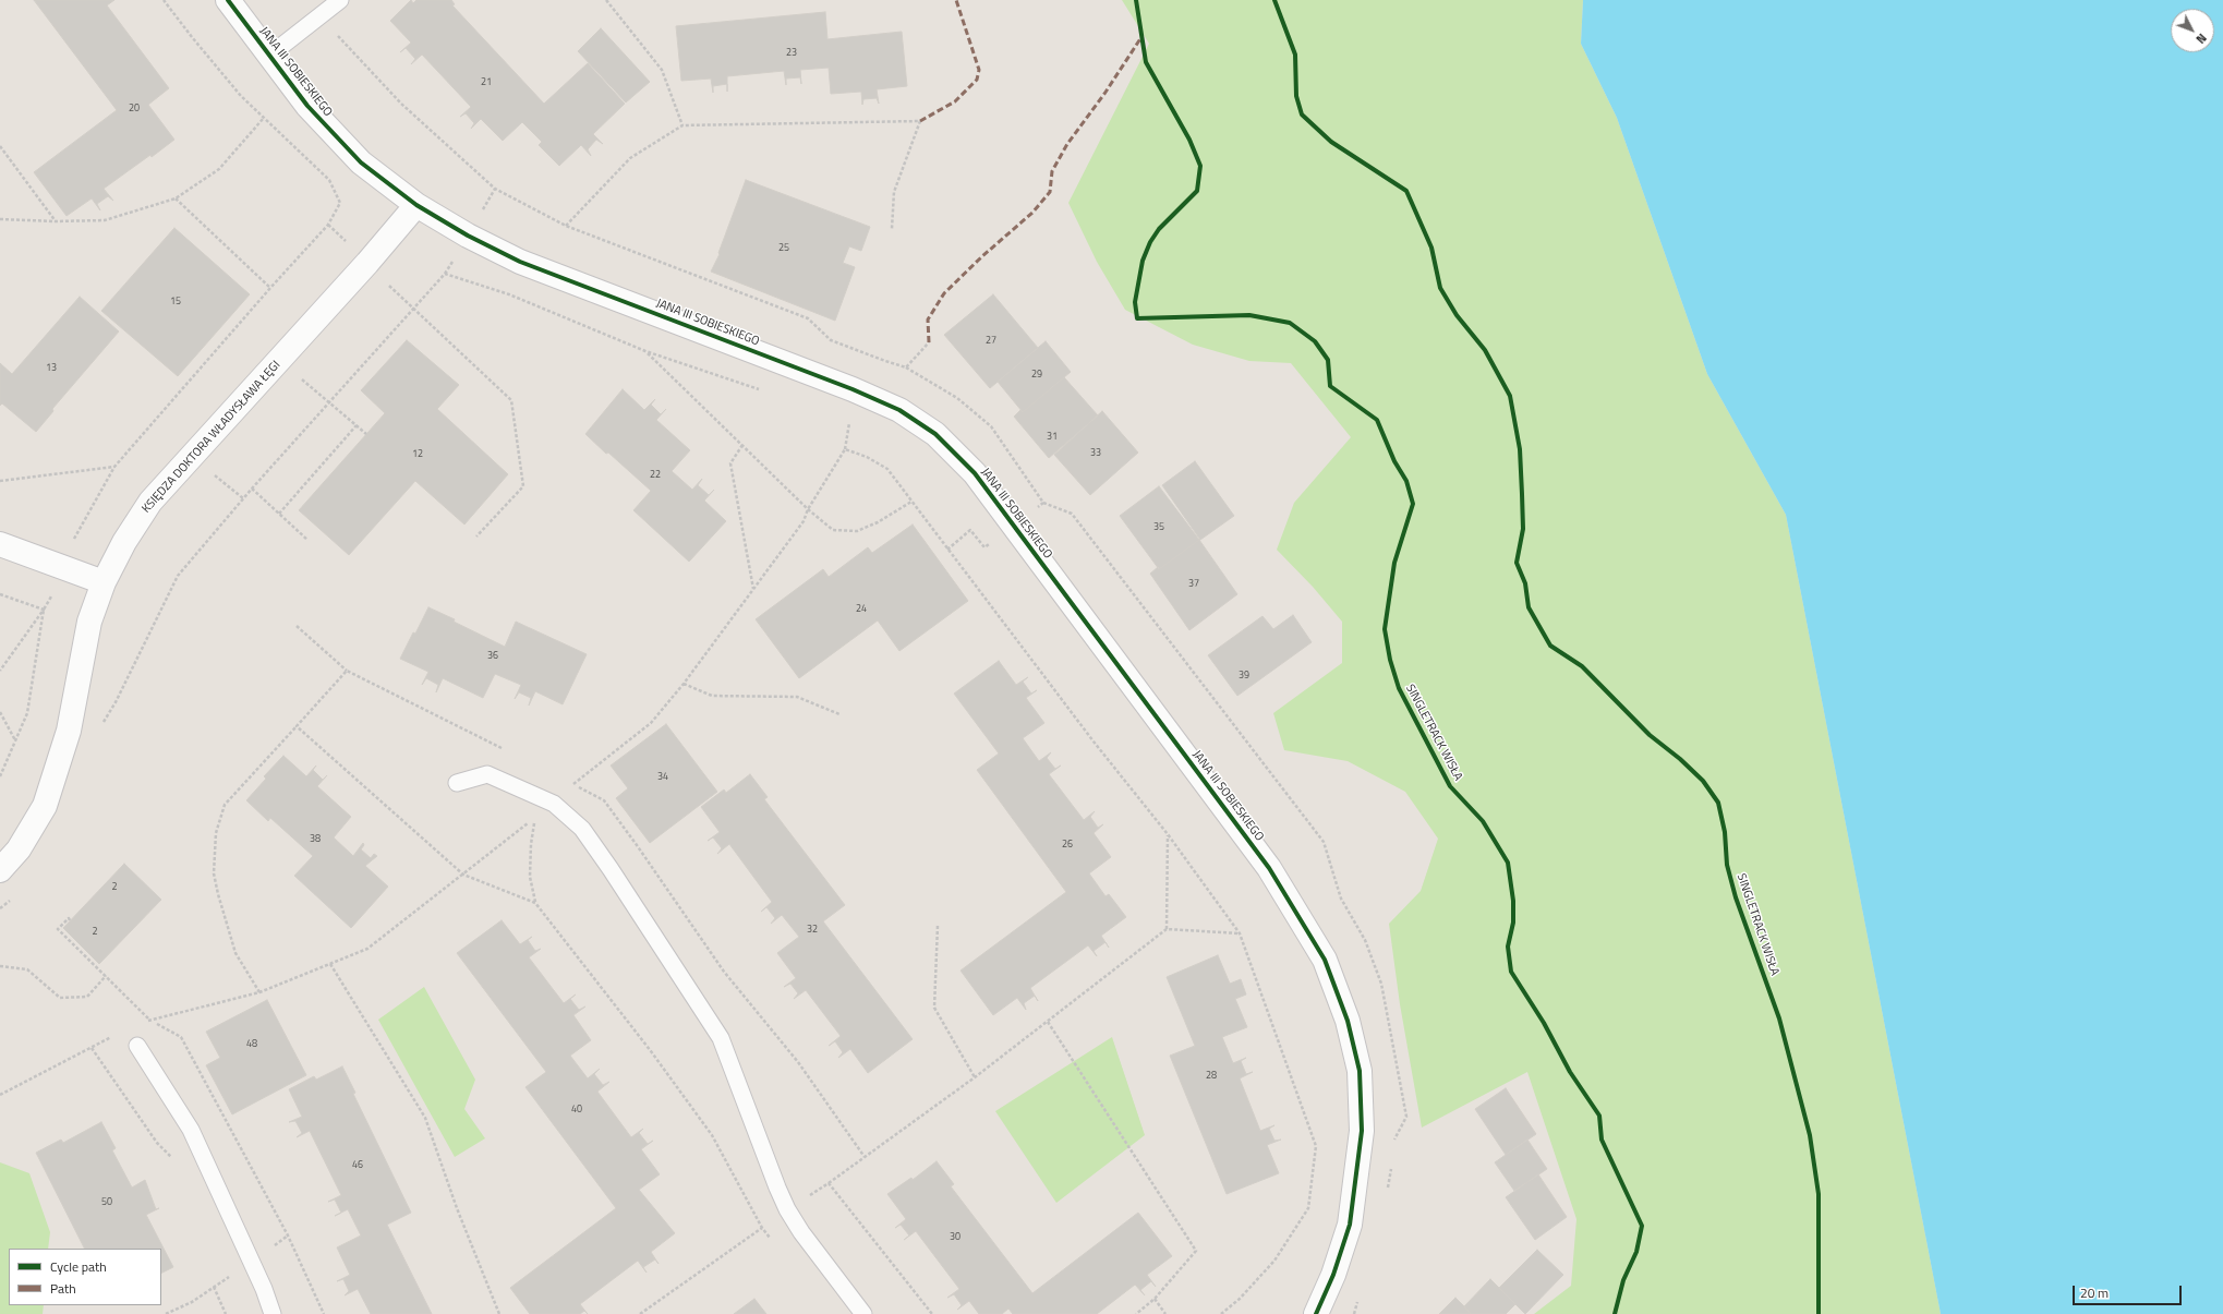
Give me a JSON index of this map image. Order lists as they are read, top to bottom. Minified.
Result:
{"streets":{"street":["JANA III SOBIESKIEGO","KSIĘDZA DOKTORA WŁADYSŁAWA ŁĘGI"],"cycle path":["SINGLETRACK WISŁA"]},"crossings":[["JANA III SOBIESKIEGO","KSIĘDZA DOKTORA WŁADYSŁAWA ŁĘGI"]],"house_numbers":["23","21","20","25","15","27","13","29","31","33","12","22","35","37","24","36","39","34","38","26","2","32","2","48","28","40","46","50","30"],"legend":["Cycle path","Path"],"scale_bar":"20 m","north":"bottom right"}
